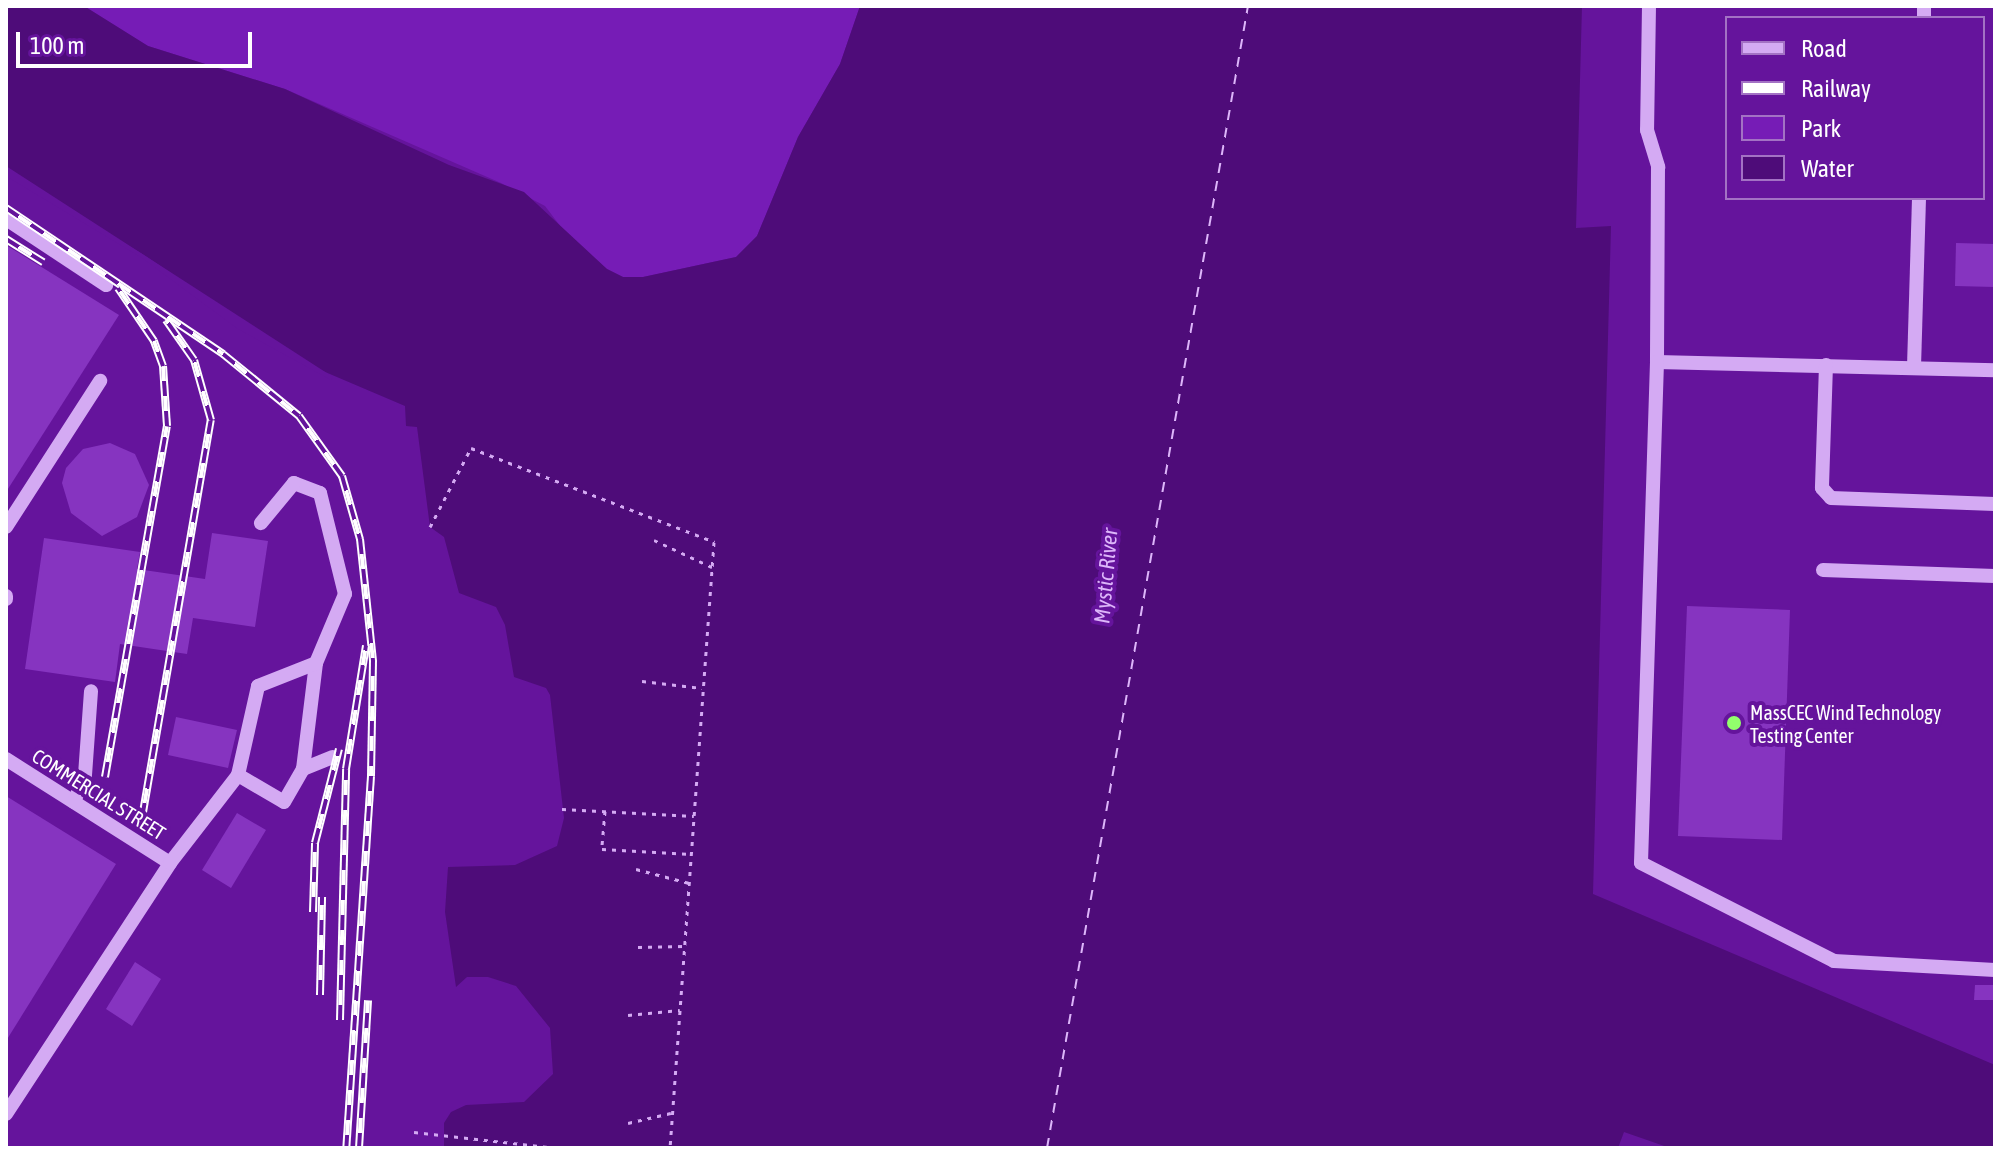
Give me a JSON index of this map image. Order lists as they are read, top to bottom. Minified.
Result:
{"streets":{"street":["COMMERCIAL STREET"]},"water":["Mystic River"],"places":["MassCEC Wind Technology Testing Center"],"legend":["Road","Railway","Park","Water"],"scale_bar":"100 m"}
